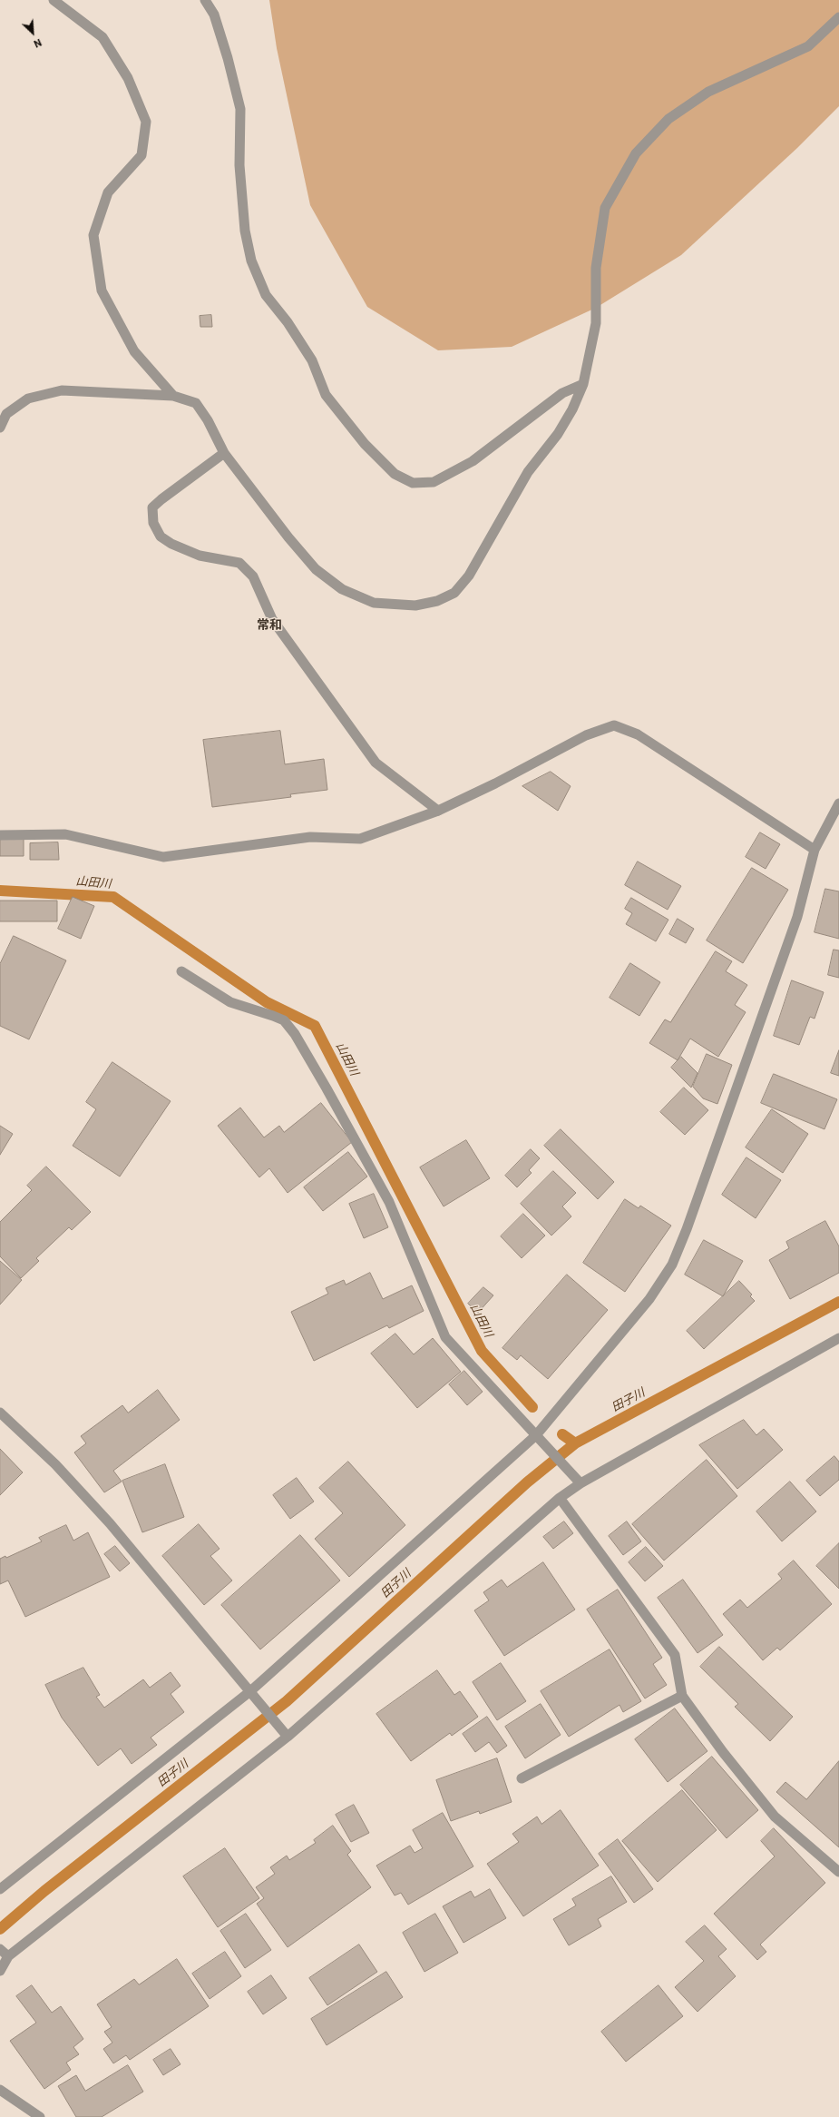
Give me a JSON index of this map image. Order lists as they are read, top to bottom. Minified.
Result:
{"districts":["常和"],"water":["山田川","田子川"],"north":"bottom right"}
